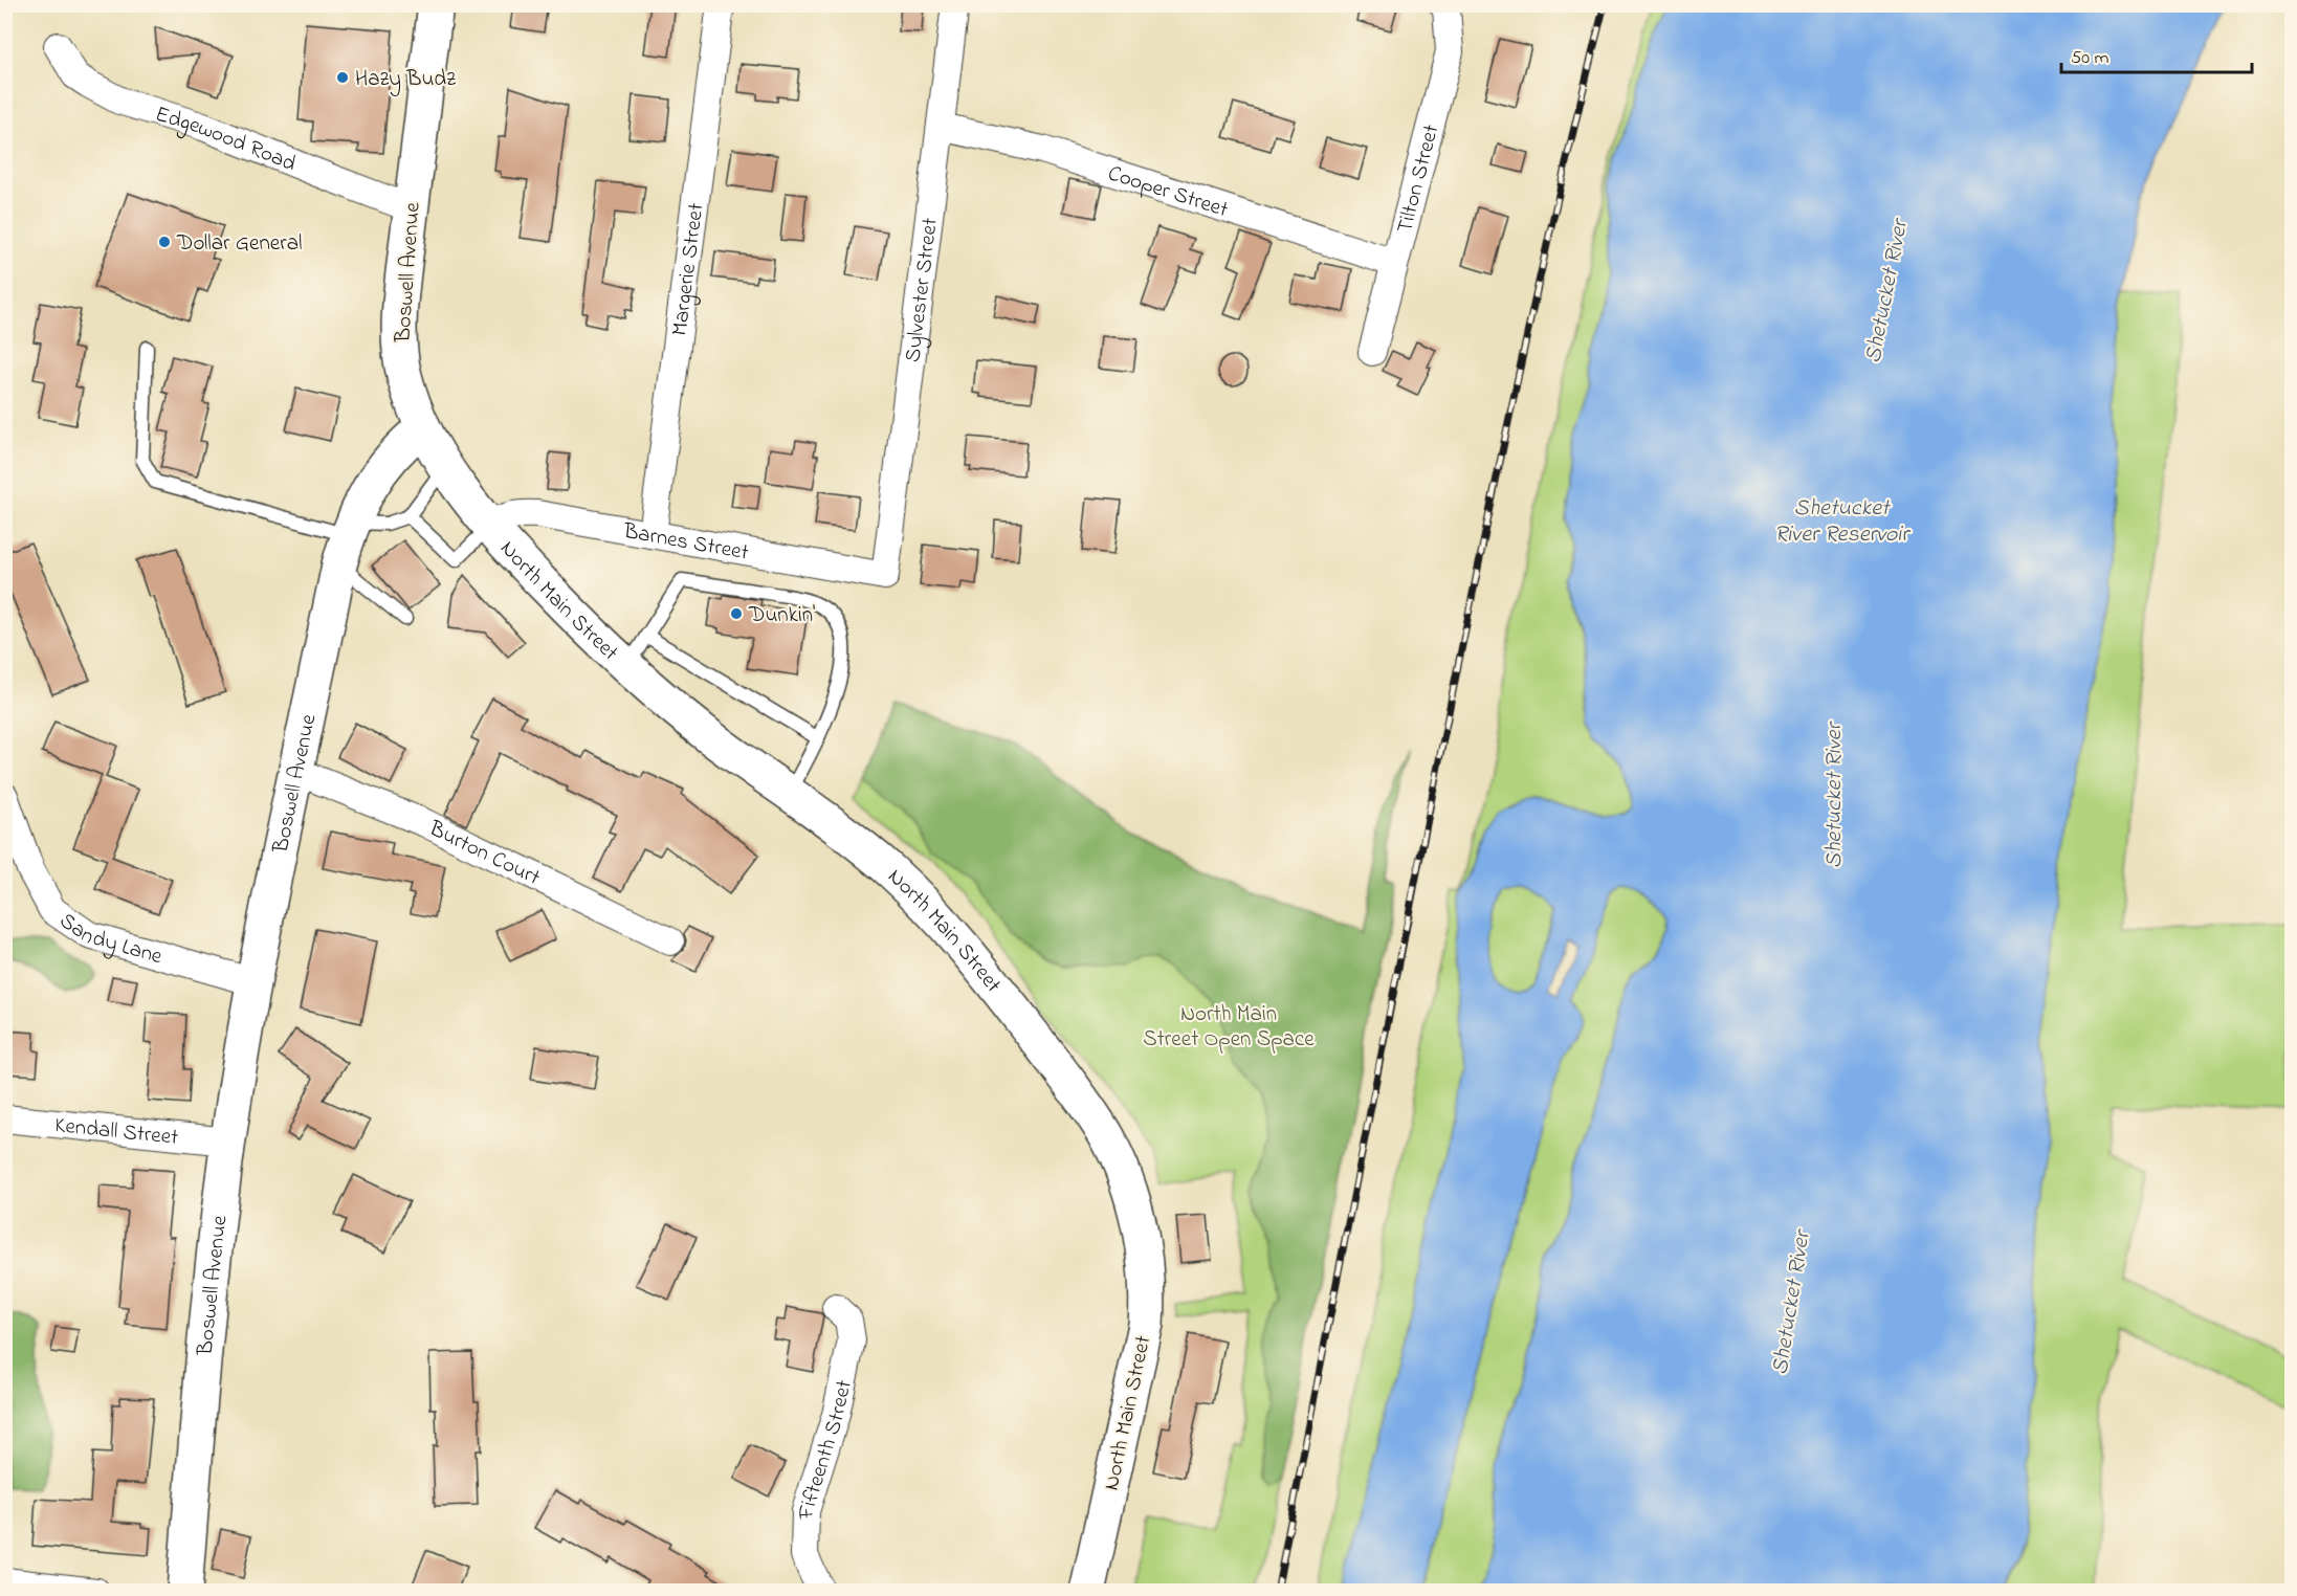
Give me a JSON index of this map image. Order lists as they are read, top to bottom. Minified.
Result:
{"streets":{"main road":["Boswell Avenue","North Main Street"],"street":["Edgewood Road","Tilton Street","Cooper Street","Margerie Street","Sylvester Street","Barnes Street","Burton Court","Sandy Lane","Kendall Street","Fifteenth Street"]},"crossings":[["Edgewood Road","Boswell Avenue"],["Tilton Street","Cooper Street"],["Cooper Street","Sylvester Street"],["Margerie Street","Barnes Street"],["Boswell Avenue","North Main Street"],["Boswell Avenue","Burton Court"],["Boswell Avenue","Sandy Lane"],["Boswell Avenue","Kendall Street"],["Sylvester Street","Barnes Street"],["Barnes Street","North Main Street"]],"water":["Shetucket River","Shetucket River Reservoir"],"parks":["North Main Street Open Space"],"places":["Hazy Budz","Dollar General","Dunkin'"],"scale_bar":"50 m"}
